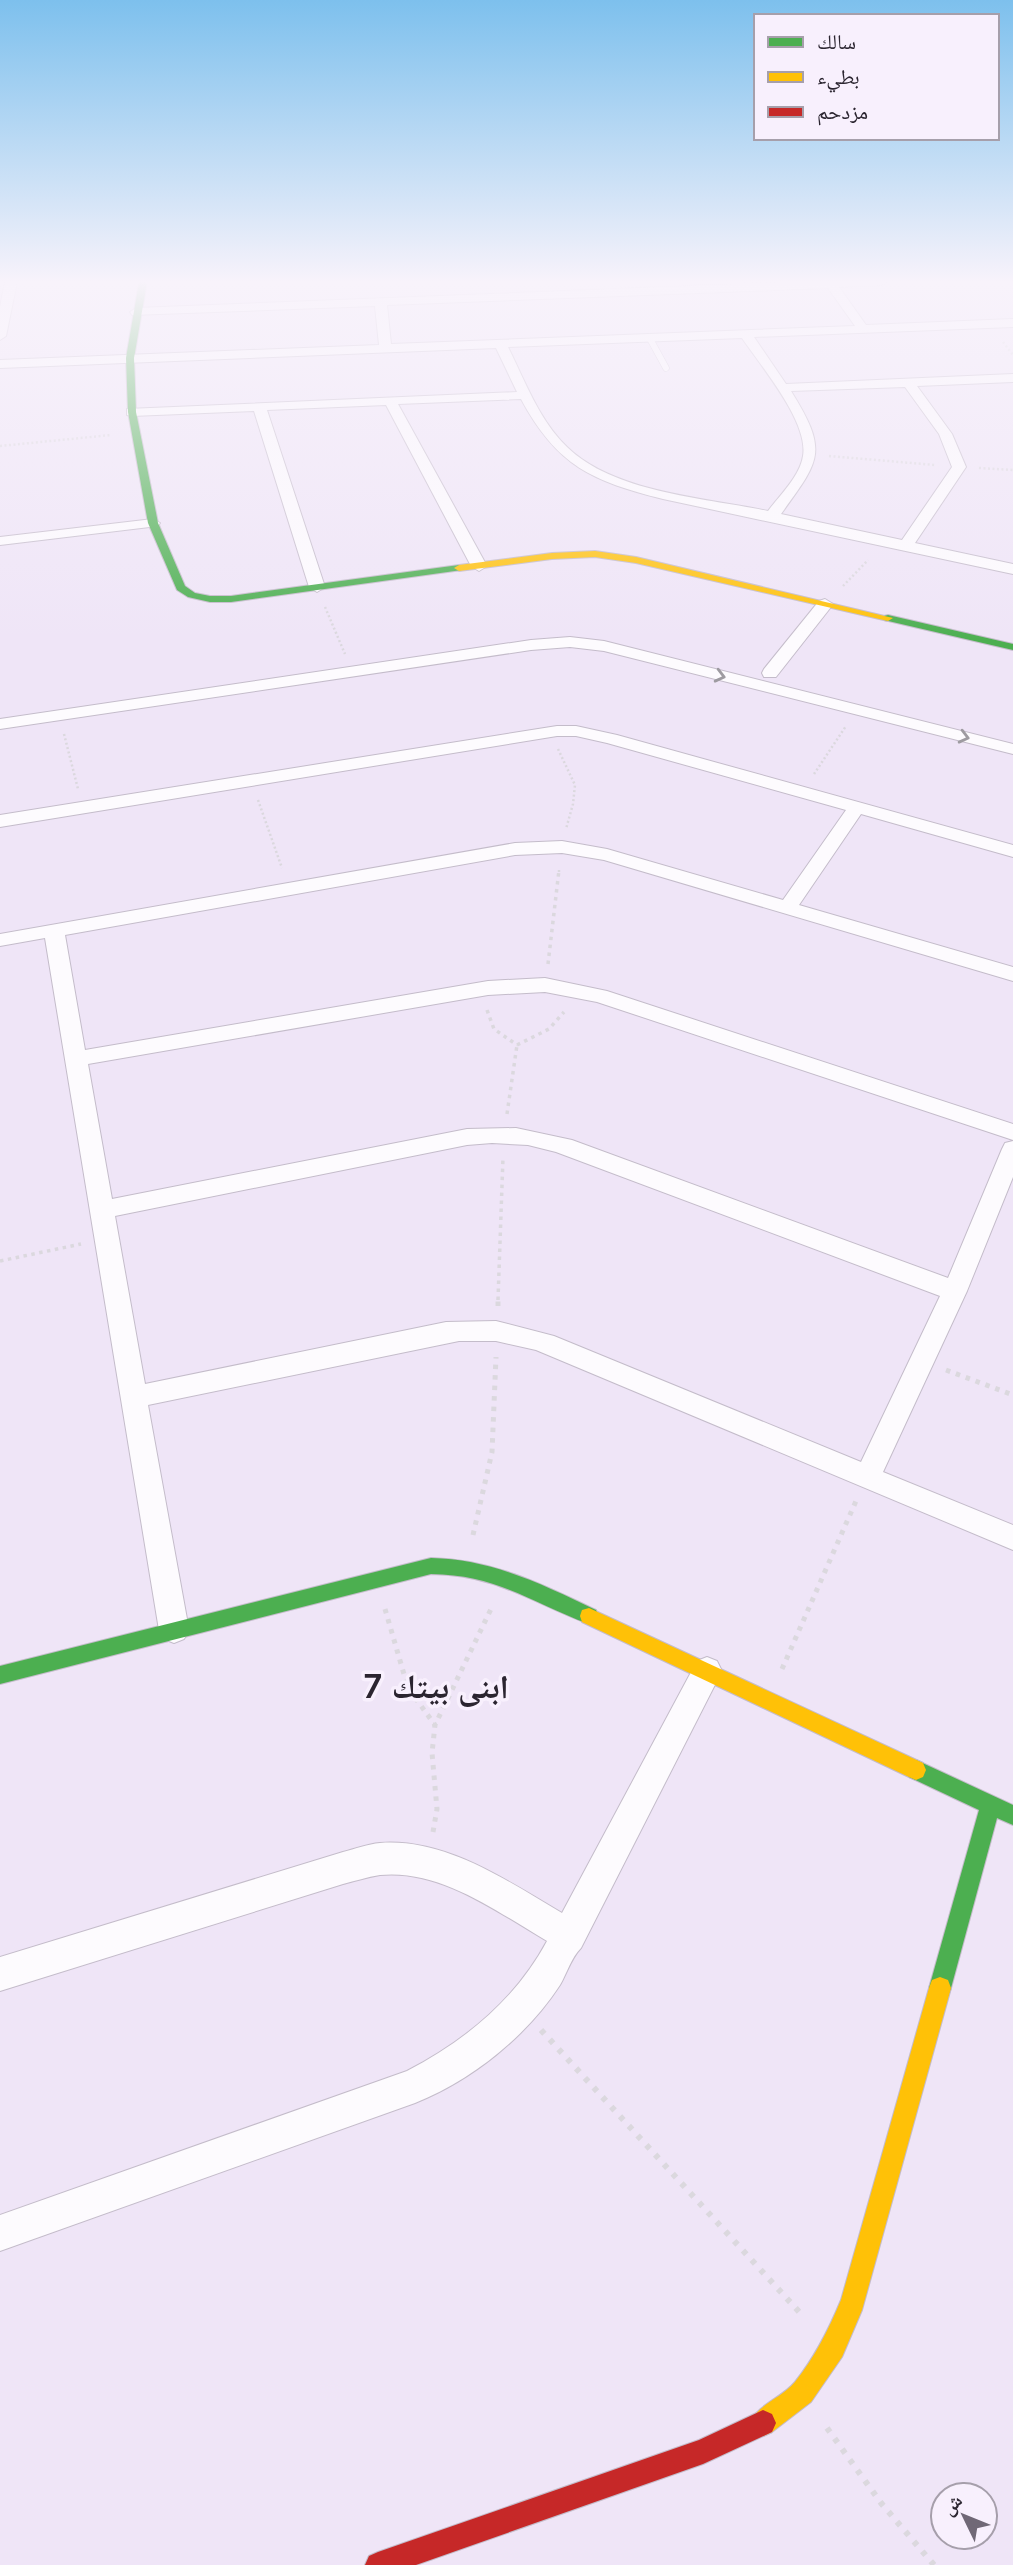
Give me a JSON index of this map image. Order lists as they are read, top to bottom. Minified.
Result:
{"districts":["ابنى بيتك 7"],"legend":["سالك","بطيء","مزدحم"],"north":"top left"}
